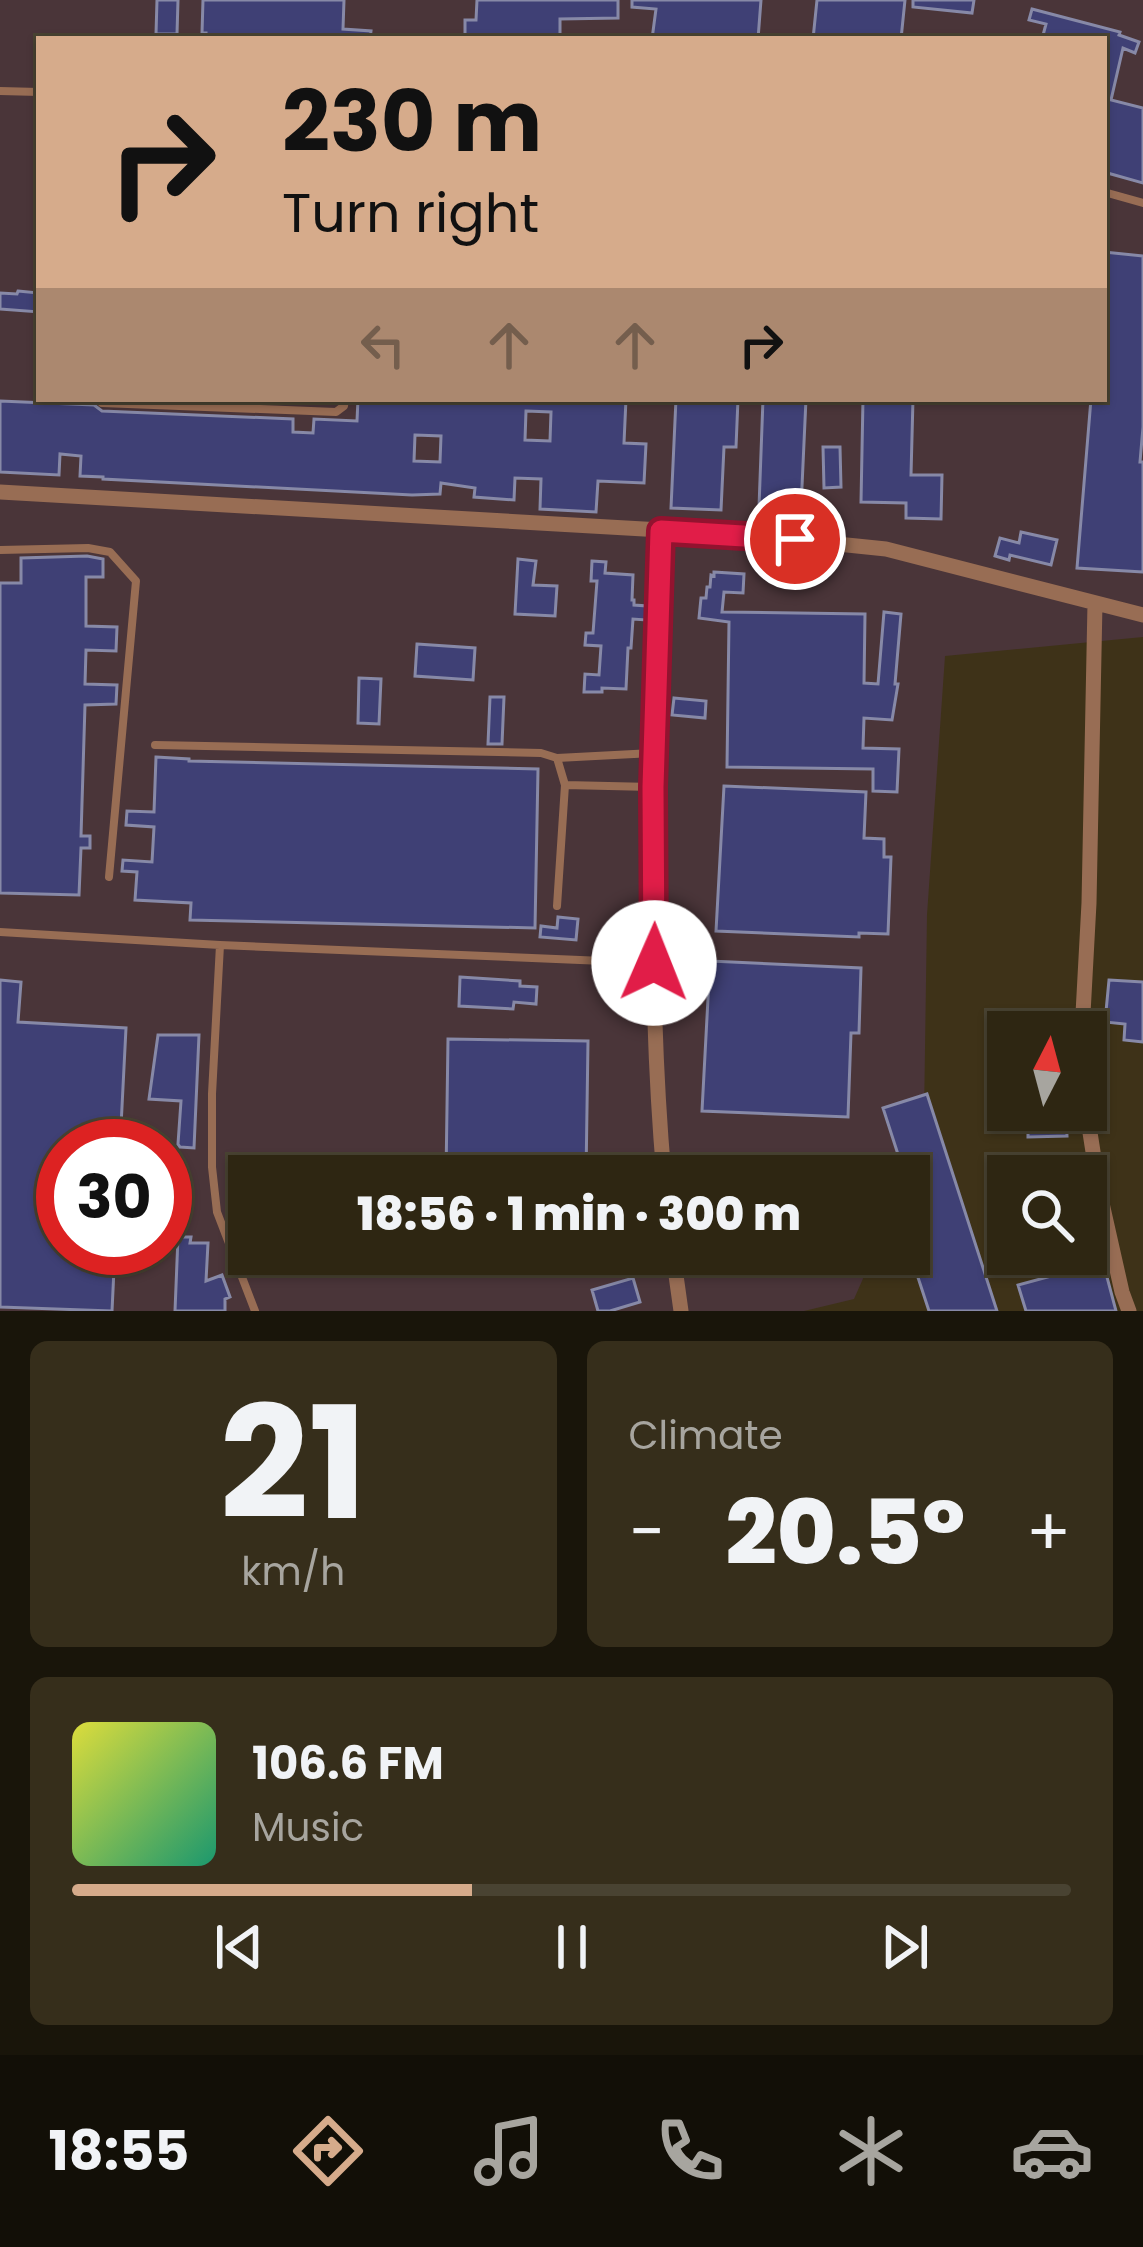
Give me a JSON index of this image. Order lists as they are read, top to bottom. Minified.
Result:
{"north":"top","page":{"turn":["230 m","Turn right"],"limit":"30","trip":"18:56 · 1 min · 300 m","tile":[["21","km/h"],"Climate"],"heat":["−","20.5°","+"],"song":["106.6 FM","Music"],"tabs":"18:55"}}
